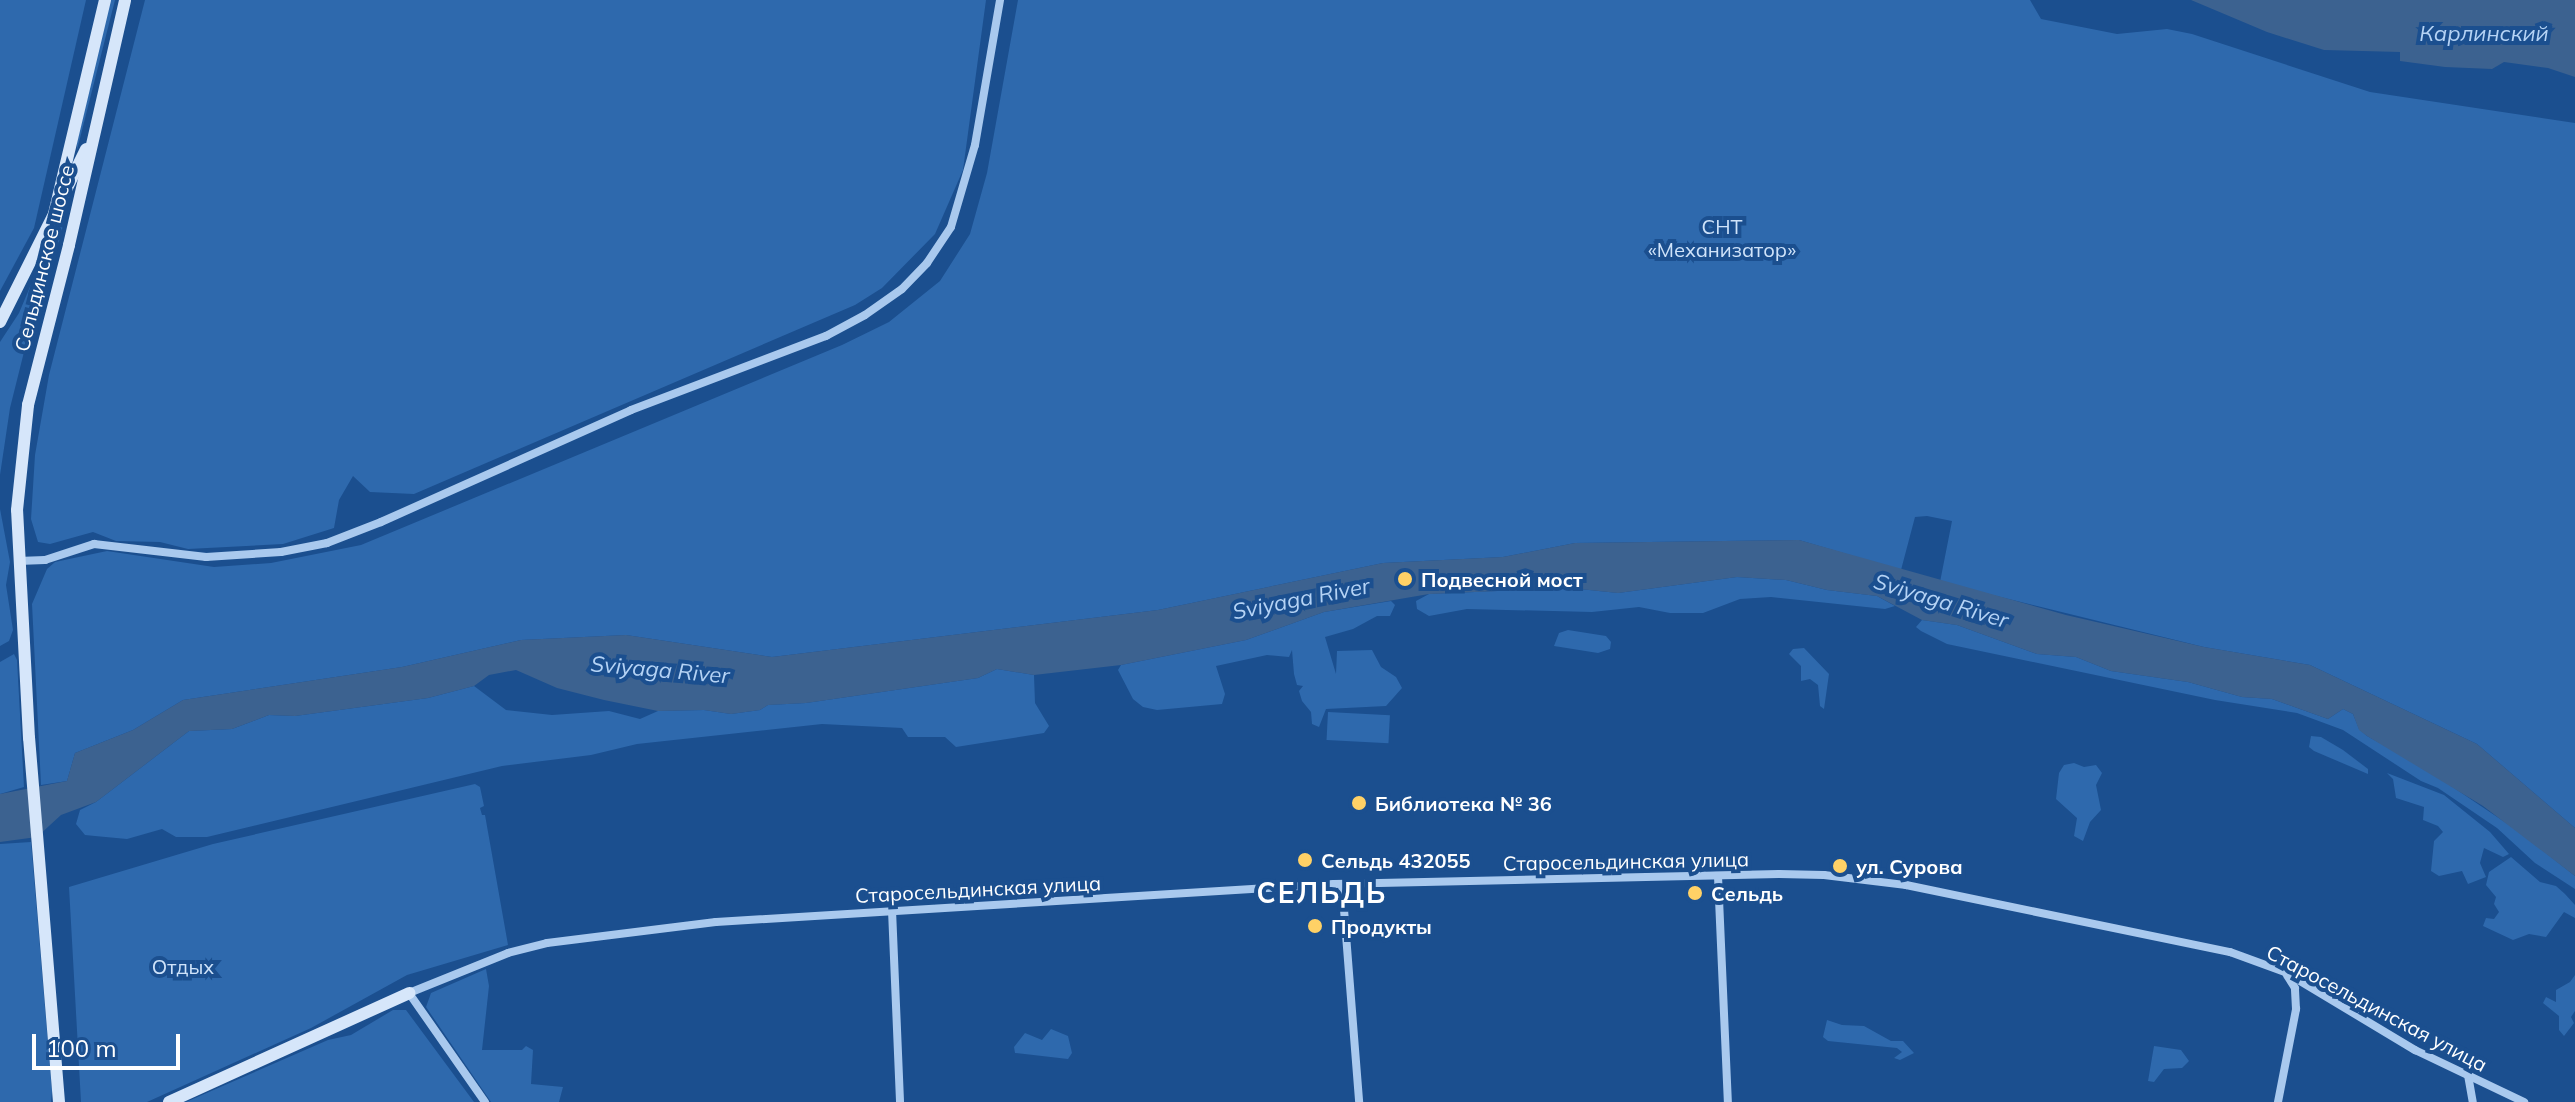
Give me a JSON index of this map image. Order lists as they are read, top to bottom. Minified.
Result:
{"streets":{"main road":["Сельдинское шоссе"],"street":["Старосельдинская улица"]},"districts":["СЕЛЬДЬ"],"water":["Карлинский","Sviyaga River"],"parks":["СНТ «Механизатор»","Отдых"],"places":["Подвесной мост","Библиотека № 36","Сельдь 432055","ул. Сурова","Сельдь","Продукты"],"scale_bar":"100 m"}
